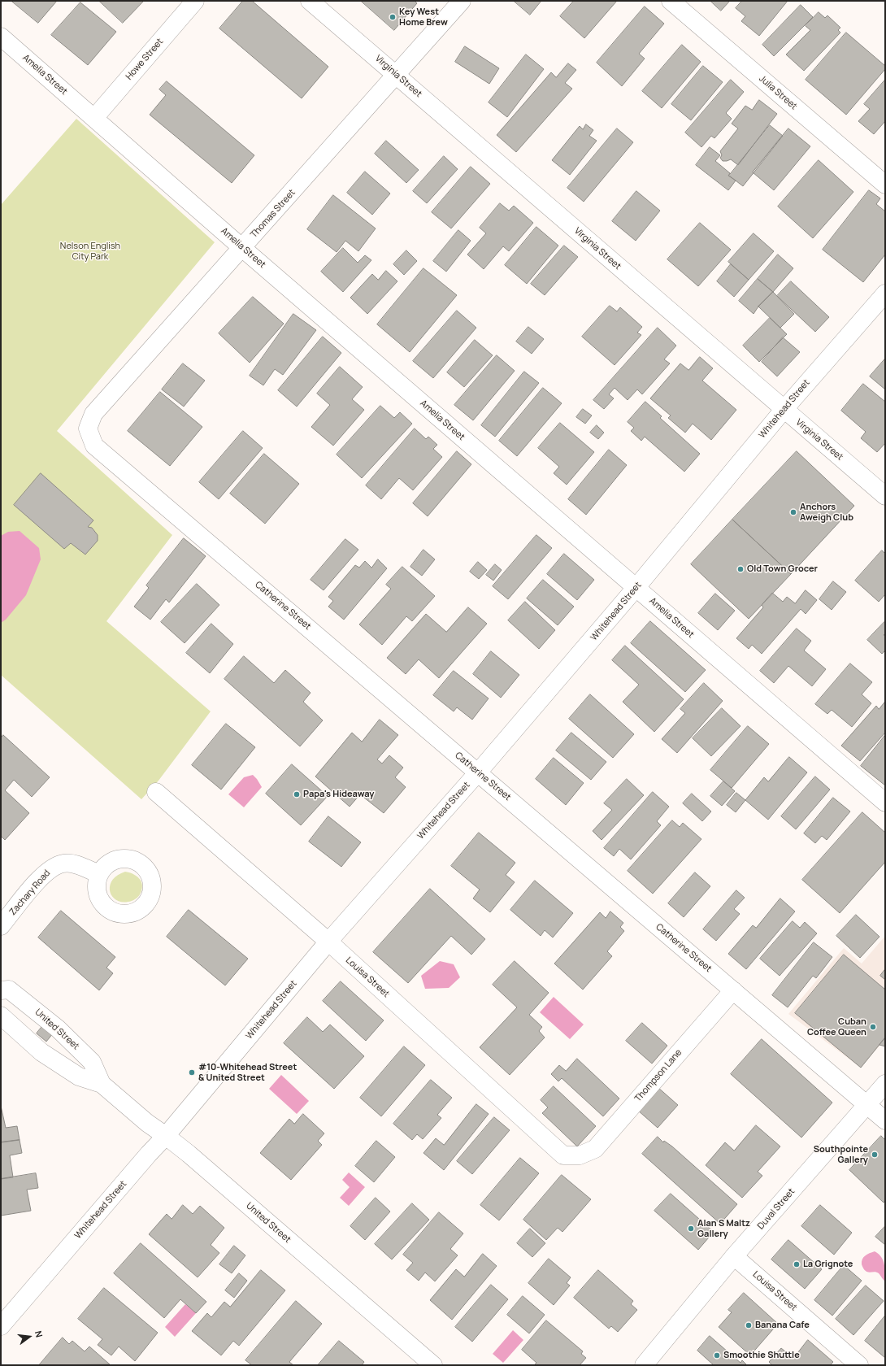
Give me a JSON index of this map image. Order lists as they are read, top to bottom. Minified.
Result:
{"streets":{"street":["Howe Street","Amelia Street","Virginia Street","Julia Street","Thomas Street","Whitehead Street","Catherine Street","Zachary Road","Louisa Street","United Street","Thompson Lane","Duval Street"]},"crossings":[["Howe Street","Amelia Street"],["Amelia Street","Thomas Street"],["Amelia Street","Whitehead Street"],["Virginia Street","Thomas Street"],["Virginia Street","Whitehead Street"],["Thomas Street","Catherine Street"],["Whitehead Street","Catherine Street"],["Whitehead Street","Louisa Street"],["Whitehead Street","United Street"],["Catherine Street","Thompson Lane"],["Catherine Street","Duval Street"],["Louisa Street","Thompson Lane"],["Louisa Street","Duval Street"]],"parks":["Nelson English City Park"],"places":["Key West Home Brew","Anchors Aweigh Club","Old Town Grocer","Papa's Hideaway","Cuban Coffee Queen","#10-Whitehead Street & United Street","Southpointe Gallery","Alan S Maltz Gallery","La Grignote","Banana Cafe","Smoothie Shuttle"],"north":"right"}
